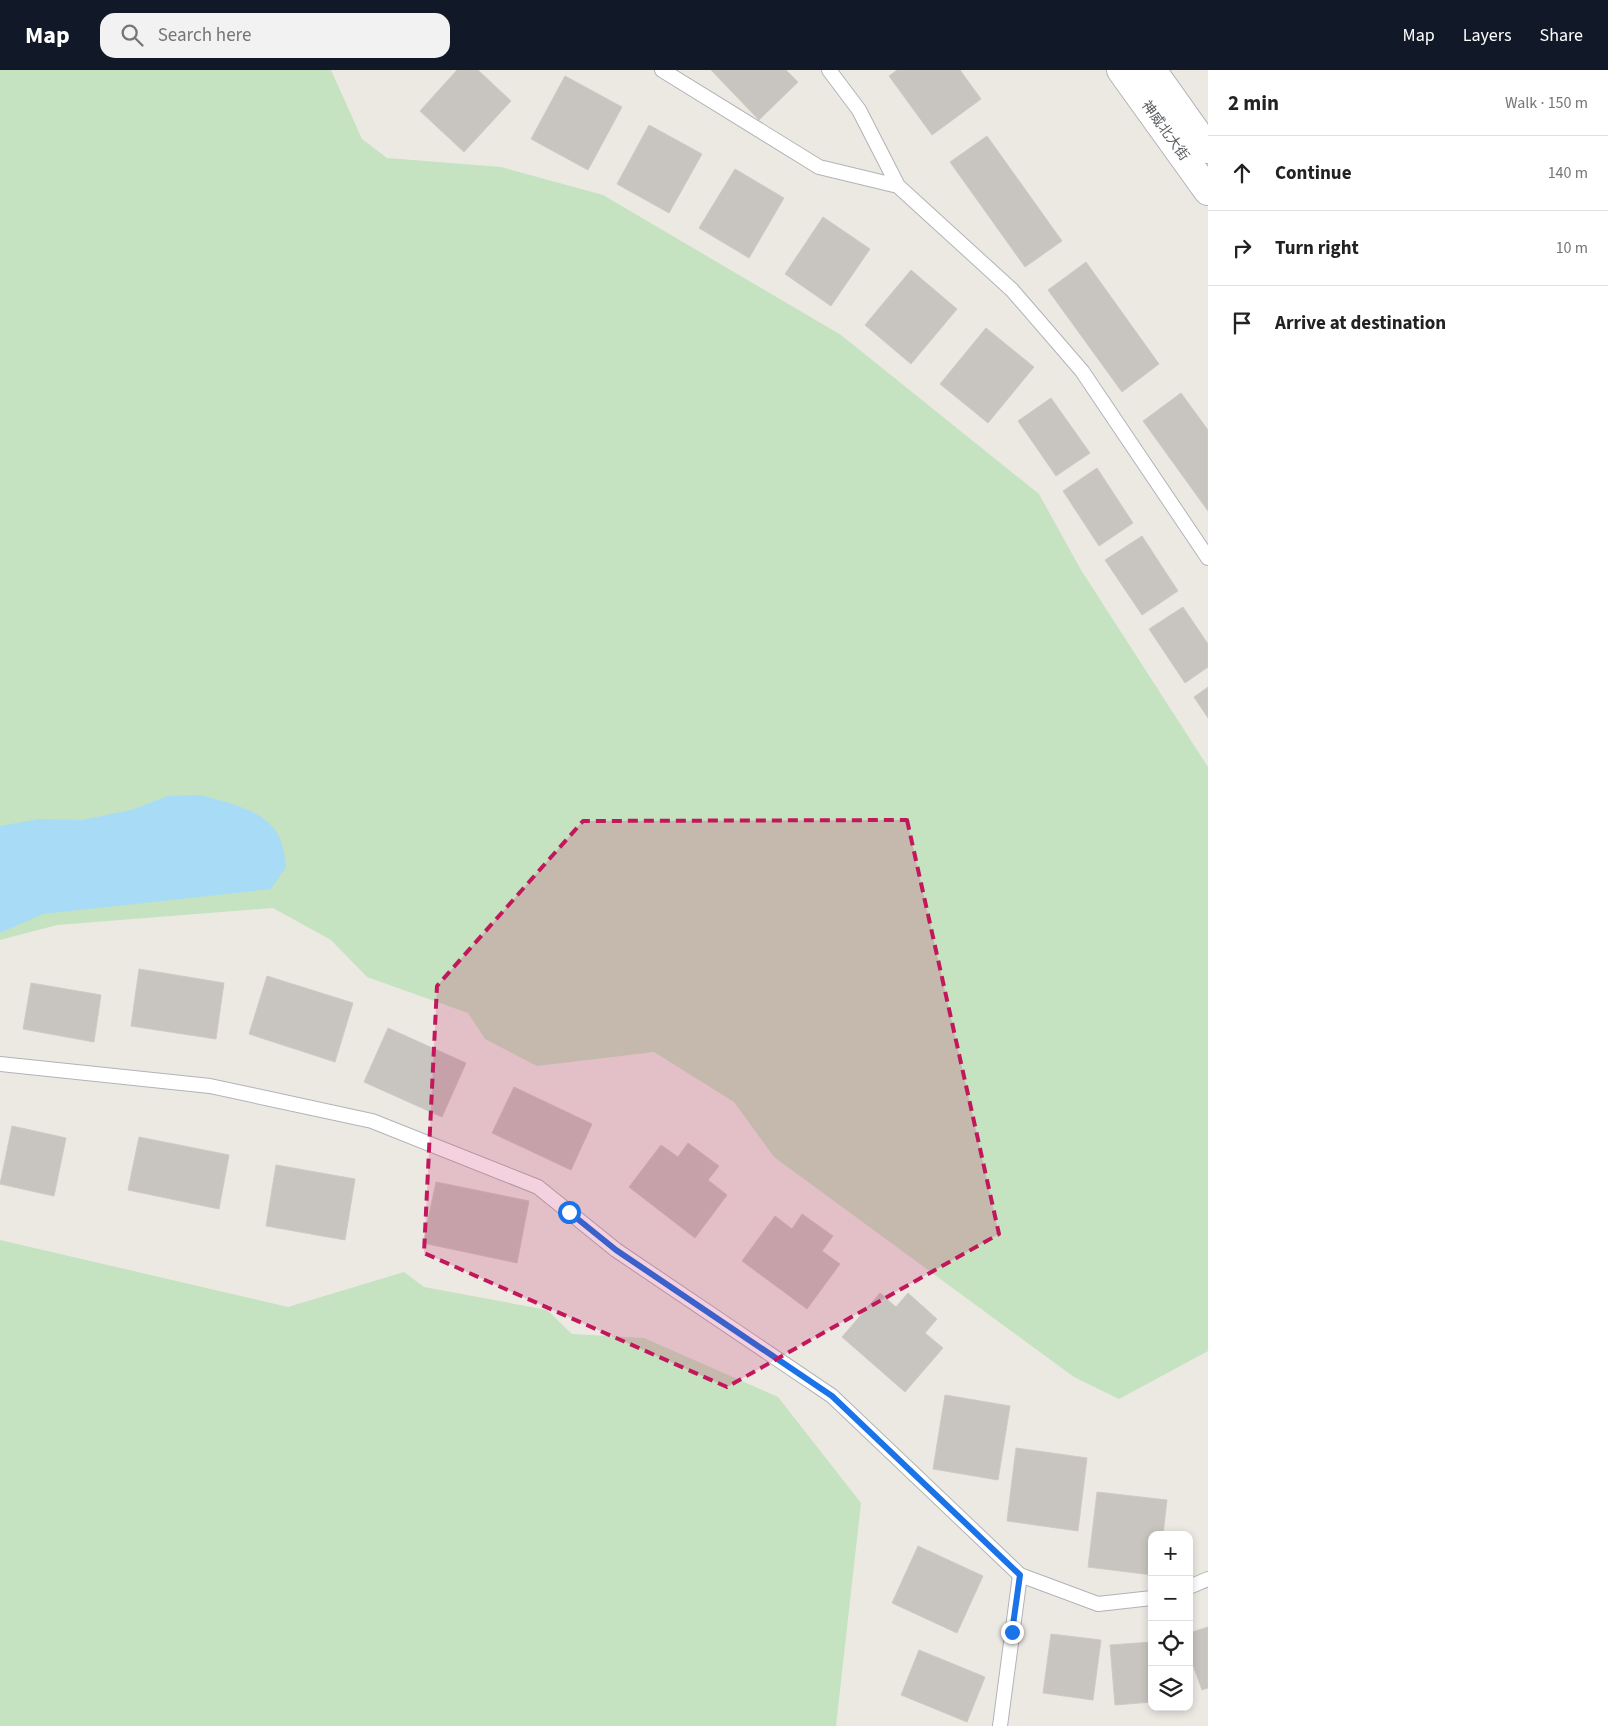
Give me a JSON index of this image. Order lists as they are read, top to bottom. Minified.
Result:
{"streets":{"street":["神威北大街"]},"page":{"header":"Map","search":"Search here","nav":["Map","Layers","Share"],"heading":["2 min","Walk · 150 m"],"list":[["Continue","140 m"],["Turn right","10 m"],"Arrive at destination"],"map_buttons":["+","−"]}}
